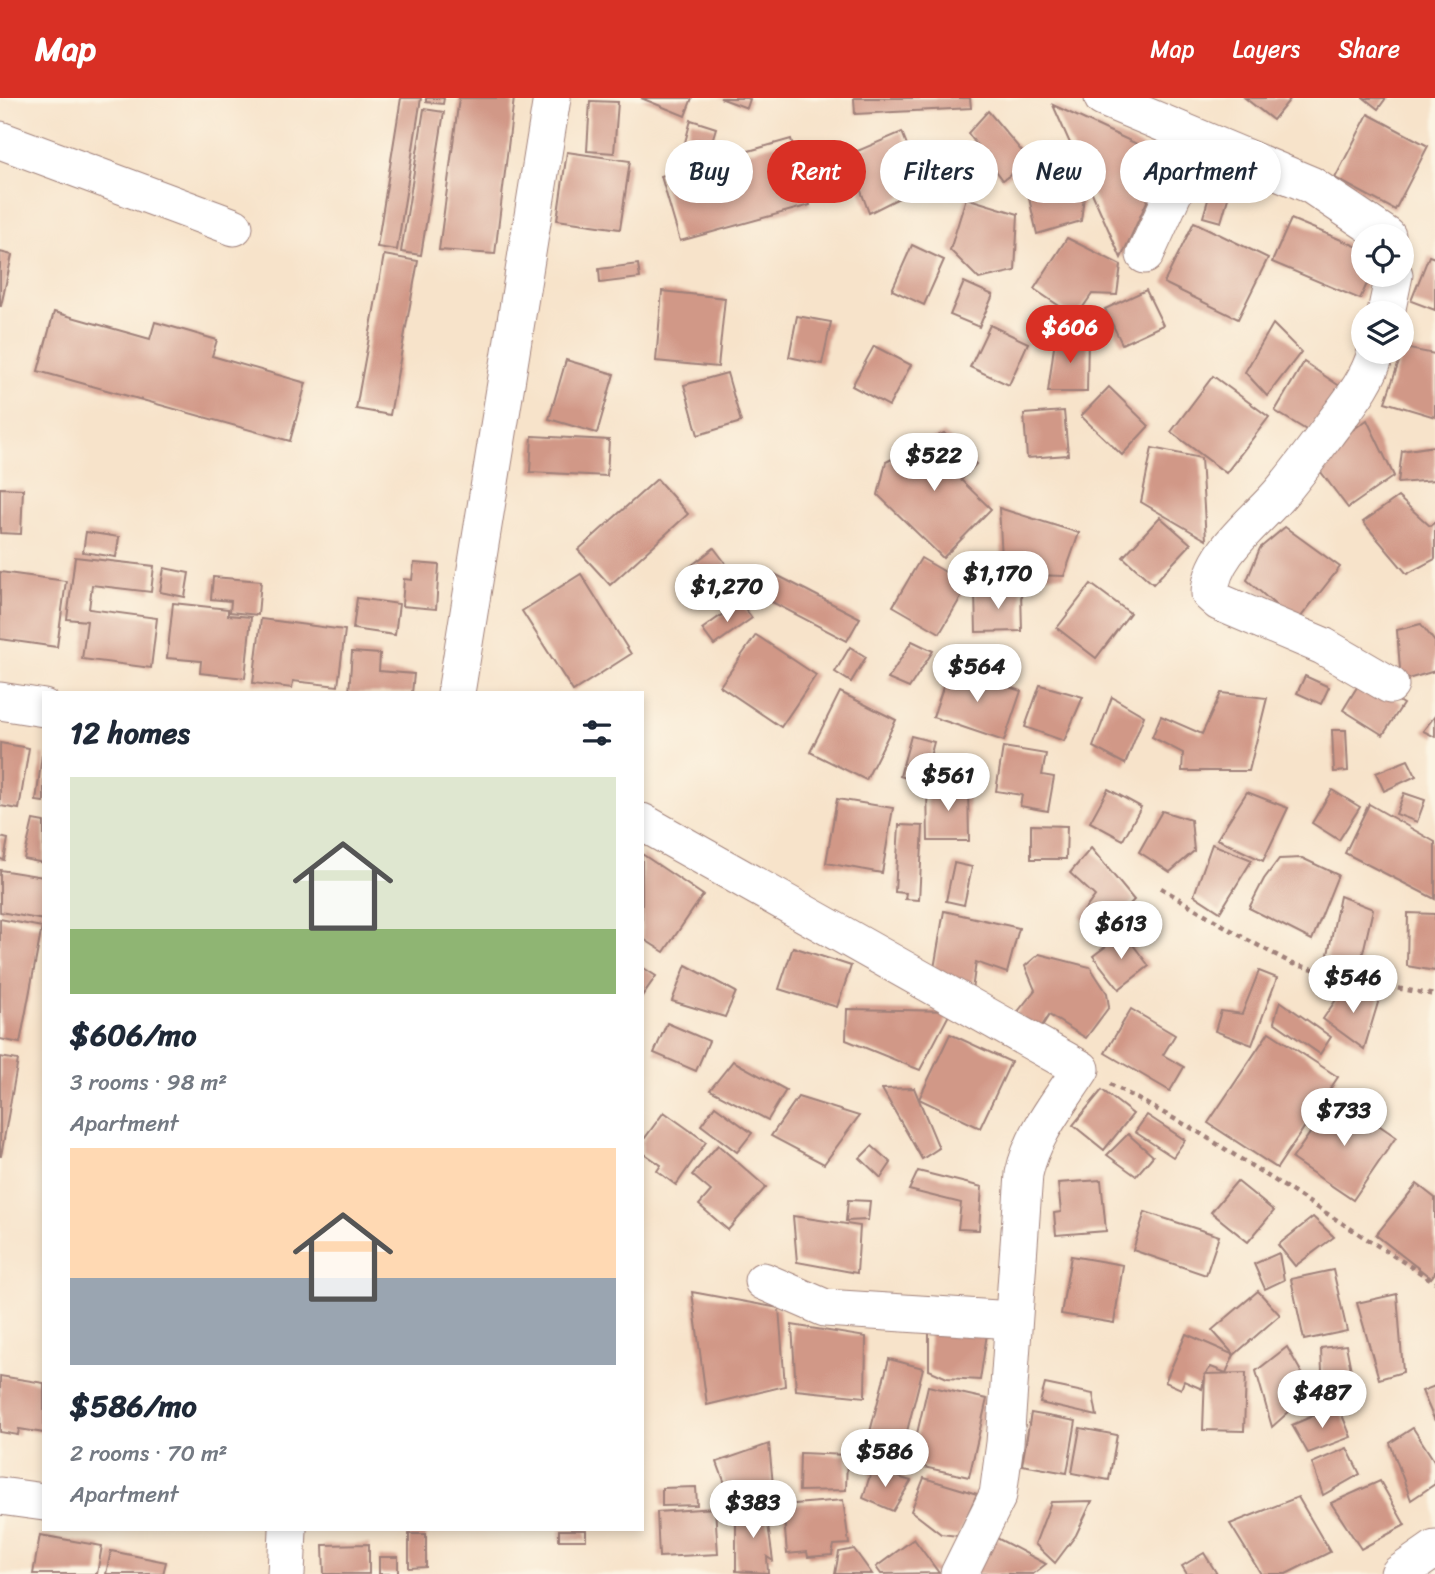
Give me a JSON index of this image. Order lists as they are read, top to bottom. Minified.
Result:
{"page":{"header":"Map","nav":["Map","Layers","Share"],"chip":["Buy","Rent","Filters","New","Apartment"],"price":["$606","$522","$1,170","$1,270","$564","$561","$613","$546","$733","$487","$586","$383"],"heading":"12 homes","list":[{"name":"$606/mo","note":"3 rooms · 98 m² · Apartment"},{"name":"$586/mo","note":"2 rooms · 70 m² · Apartment"}]}}
